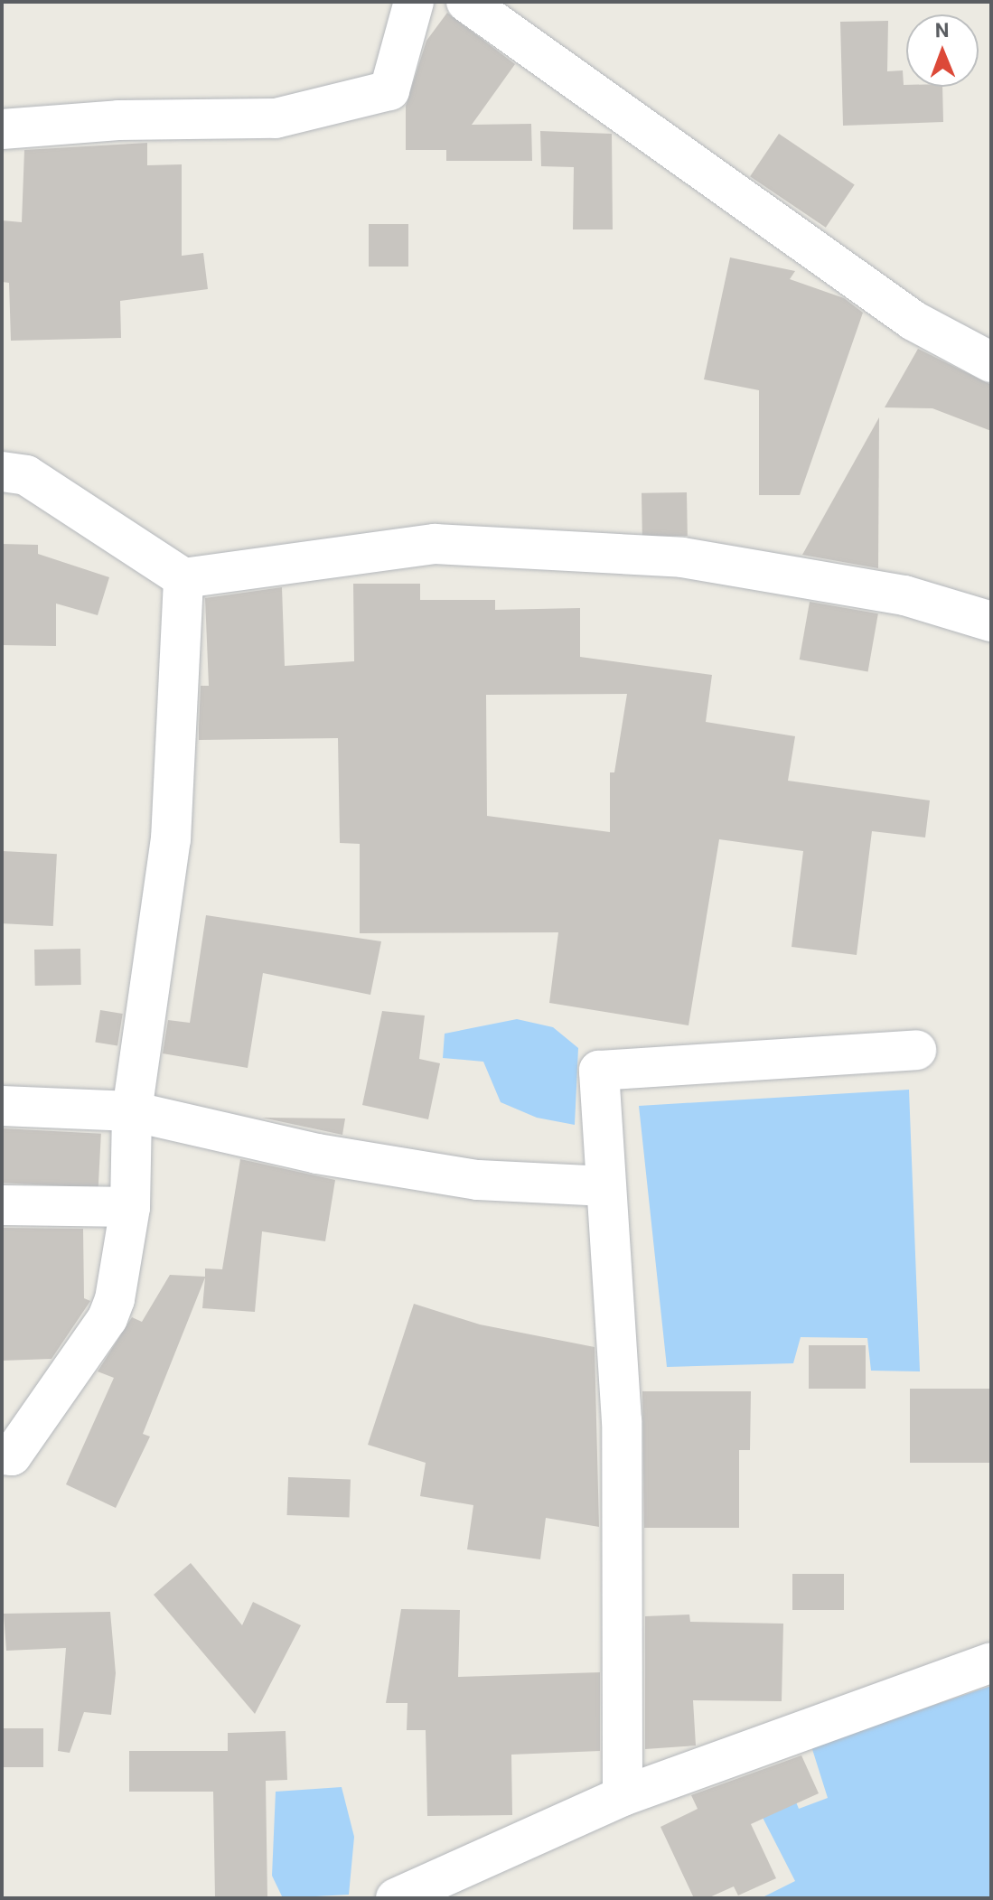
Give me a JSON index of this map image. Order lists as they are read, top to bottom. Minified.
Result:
{"north":"top"}
